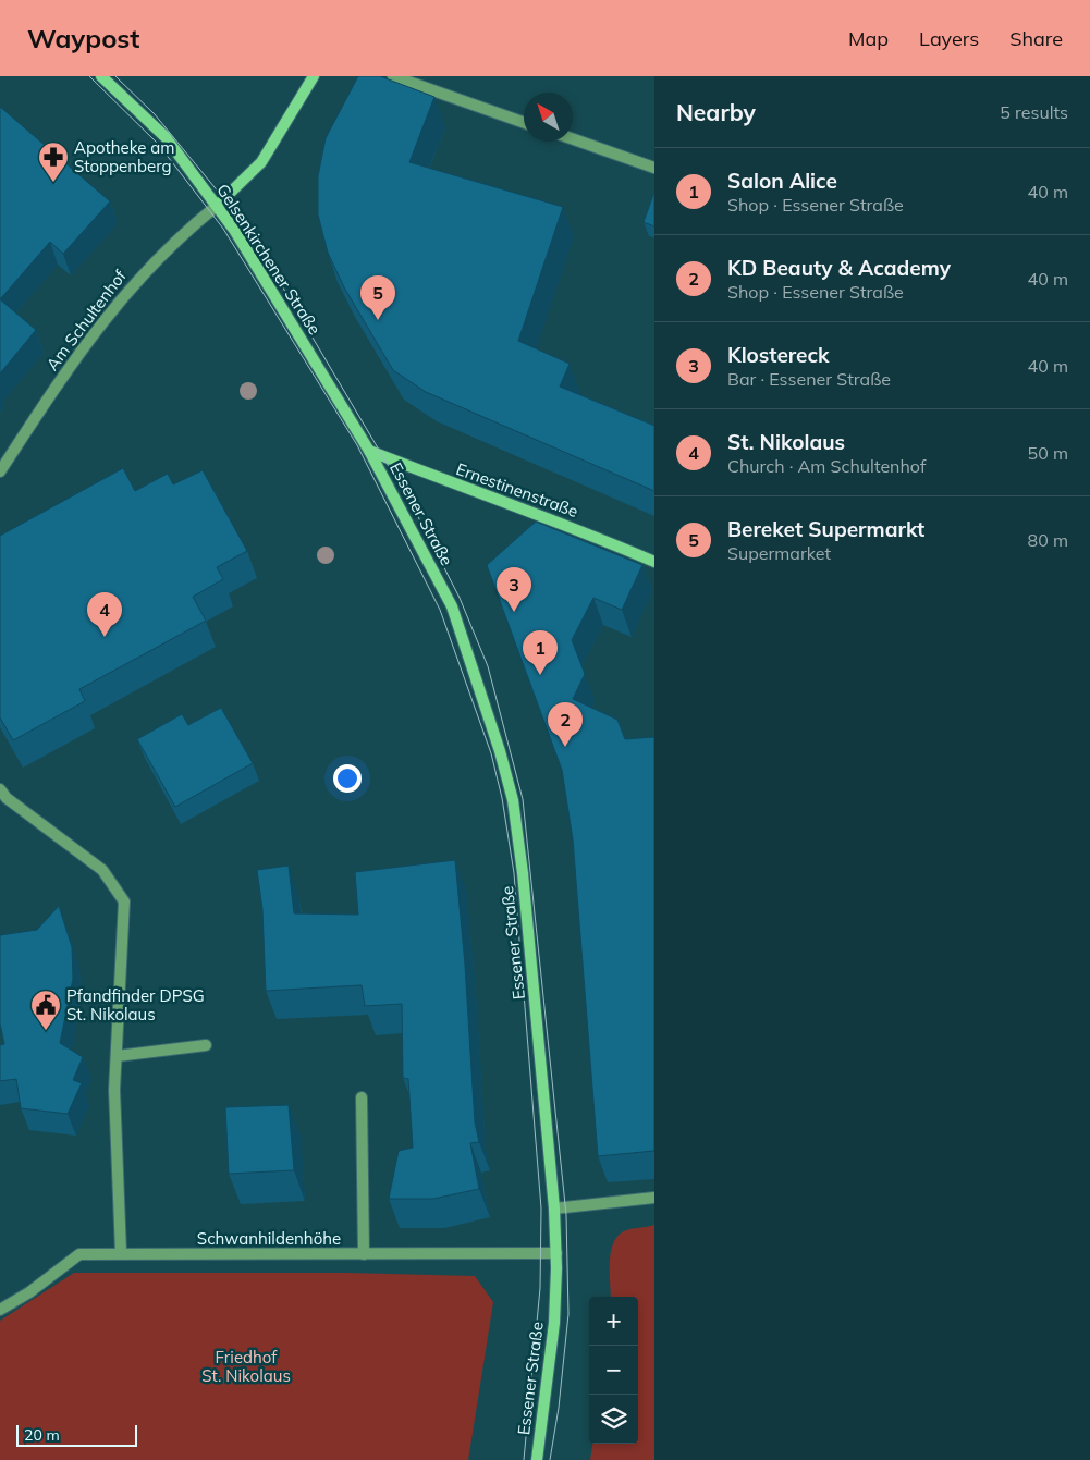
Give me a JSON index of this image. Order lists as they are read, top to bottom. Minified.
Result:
{"streets":{"main road":["Gelsenkirchener Straße","Ernestinenstraße","Essener Straße"],"street":["Am Schultenhof","Schwanhildenhöhe"]},"crossings":[["Gelsenkirchener Straße","Am Schultenhof"],["Gelsenkirchener Straße","Ernestinenstraße"],["Gelsenkirchener Straße","Essener Straße"],["Ernestinenstraße","Essener Straße"],["Essener Straße","Schwanhildenhöhe"]],"parks":["Friedhof St. Nikolaus"],"places":{"pharmacy":["Apotheke am Stoppenberg"],"public building":["Pfandfinder DPSG St. Nikolaus"]},"scale_bar":"20 m","north":"top left","page":{"header":"Waypost","nav":["Map","Layers","Share"],"heading":["Nearby","5 results"],"list":[{"mark":"1","name":"Salon Alice","note":"Shop · Essener Straße","value":"40 m"},{"mark":"2","name":"KD Beauty & Academy","note":"Shop · Essener Straße","value":"40 m"},{"mark":"3","name":"Klostereck","note":"Bar · Essener Straße","value":"40 m"},{"mark":"4","name":"St. Nikolaus","note":"Church · Am Schultenhof","value":"50 m"},{"mark":"5","name":"Bereket Supermarkt","note":"Supermarket","value":"80 m"}],"pins":["5","3","4","1","2"],"map_buttons":["+","−"],"scale":"20 m"}}
